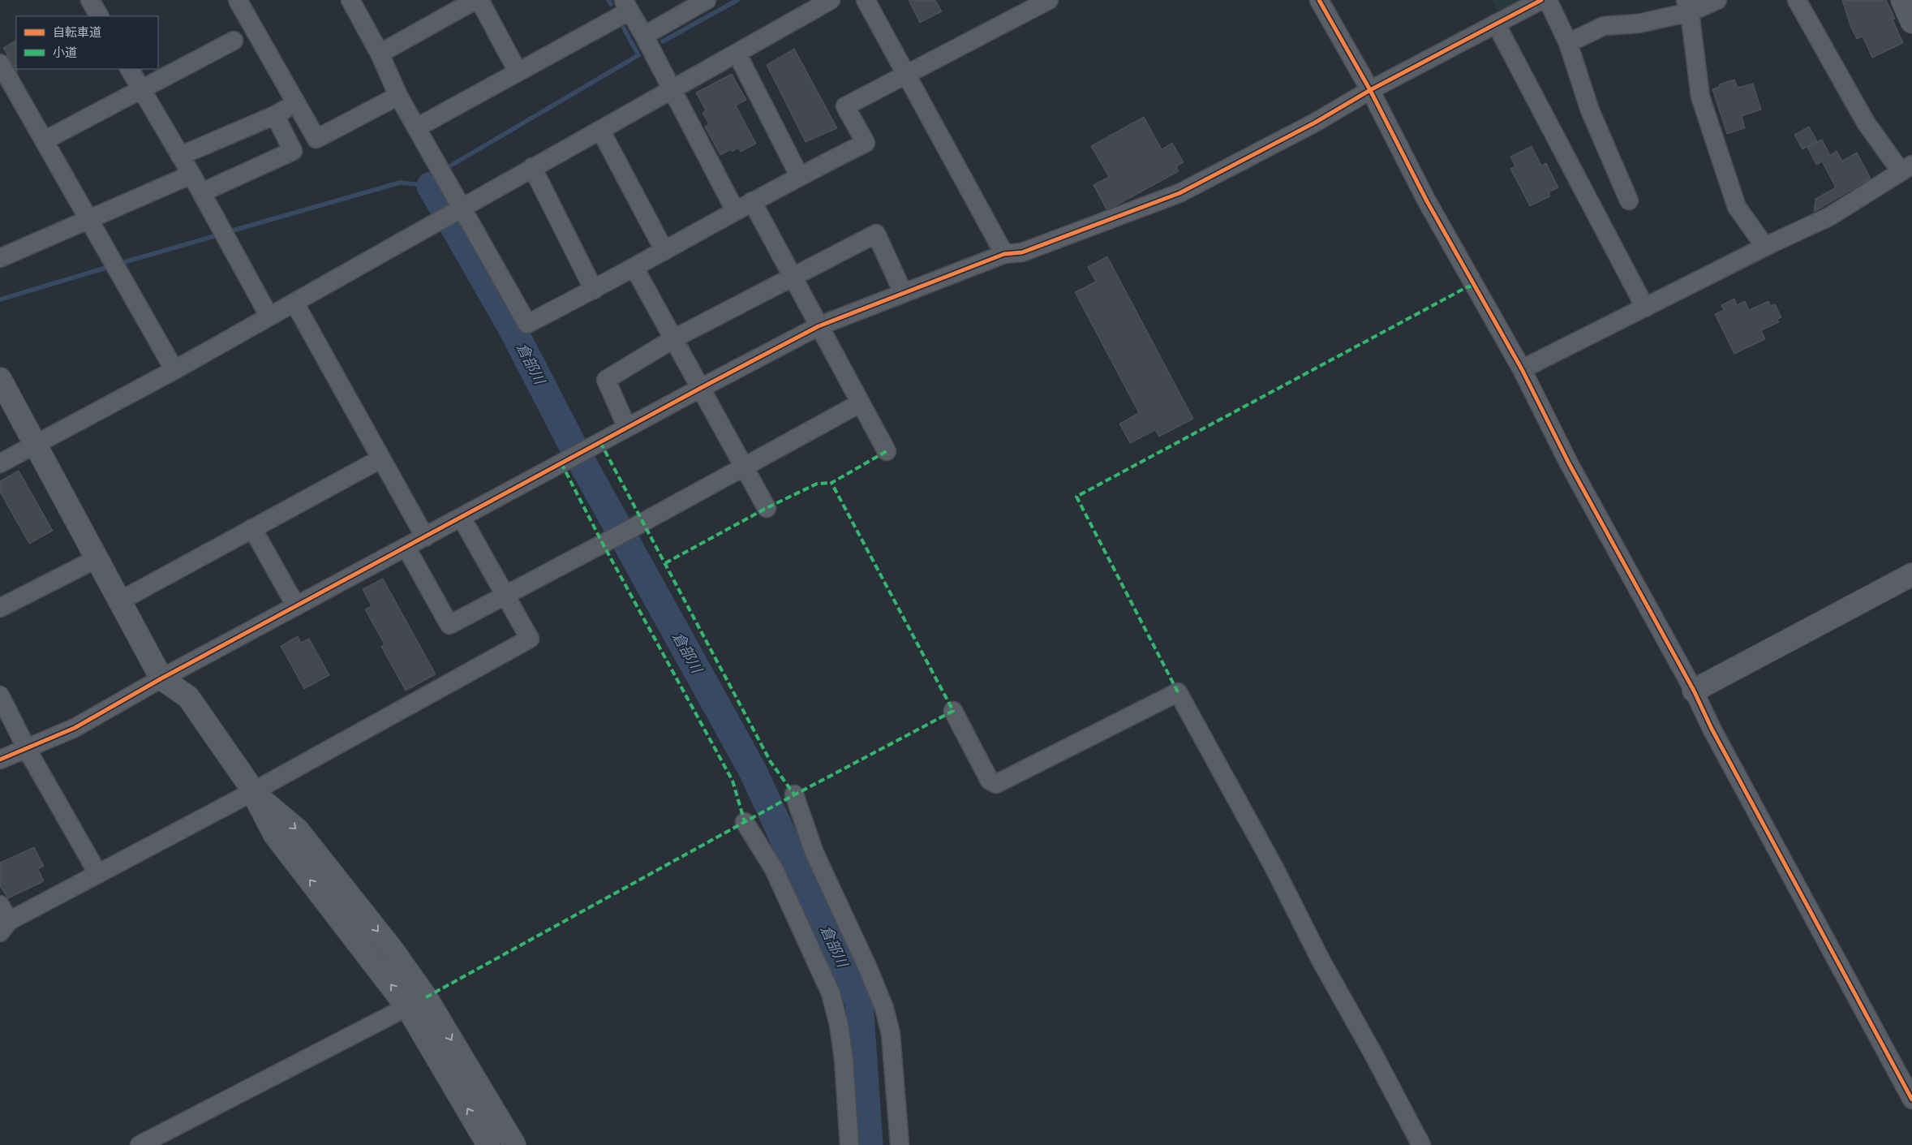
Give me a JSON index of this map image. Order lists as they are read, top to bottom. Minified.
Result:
{"water":["倉部川"],"legend":["自転車道","小道"]}
